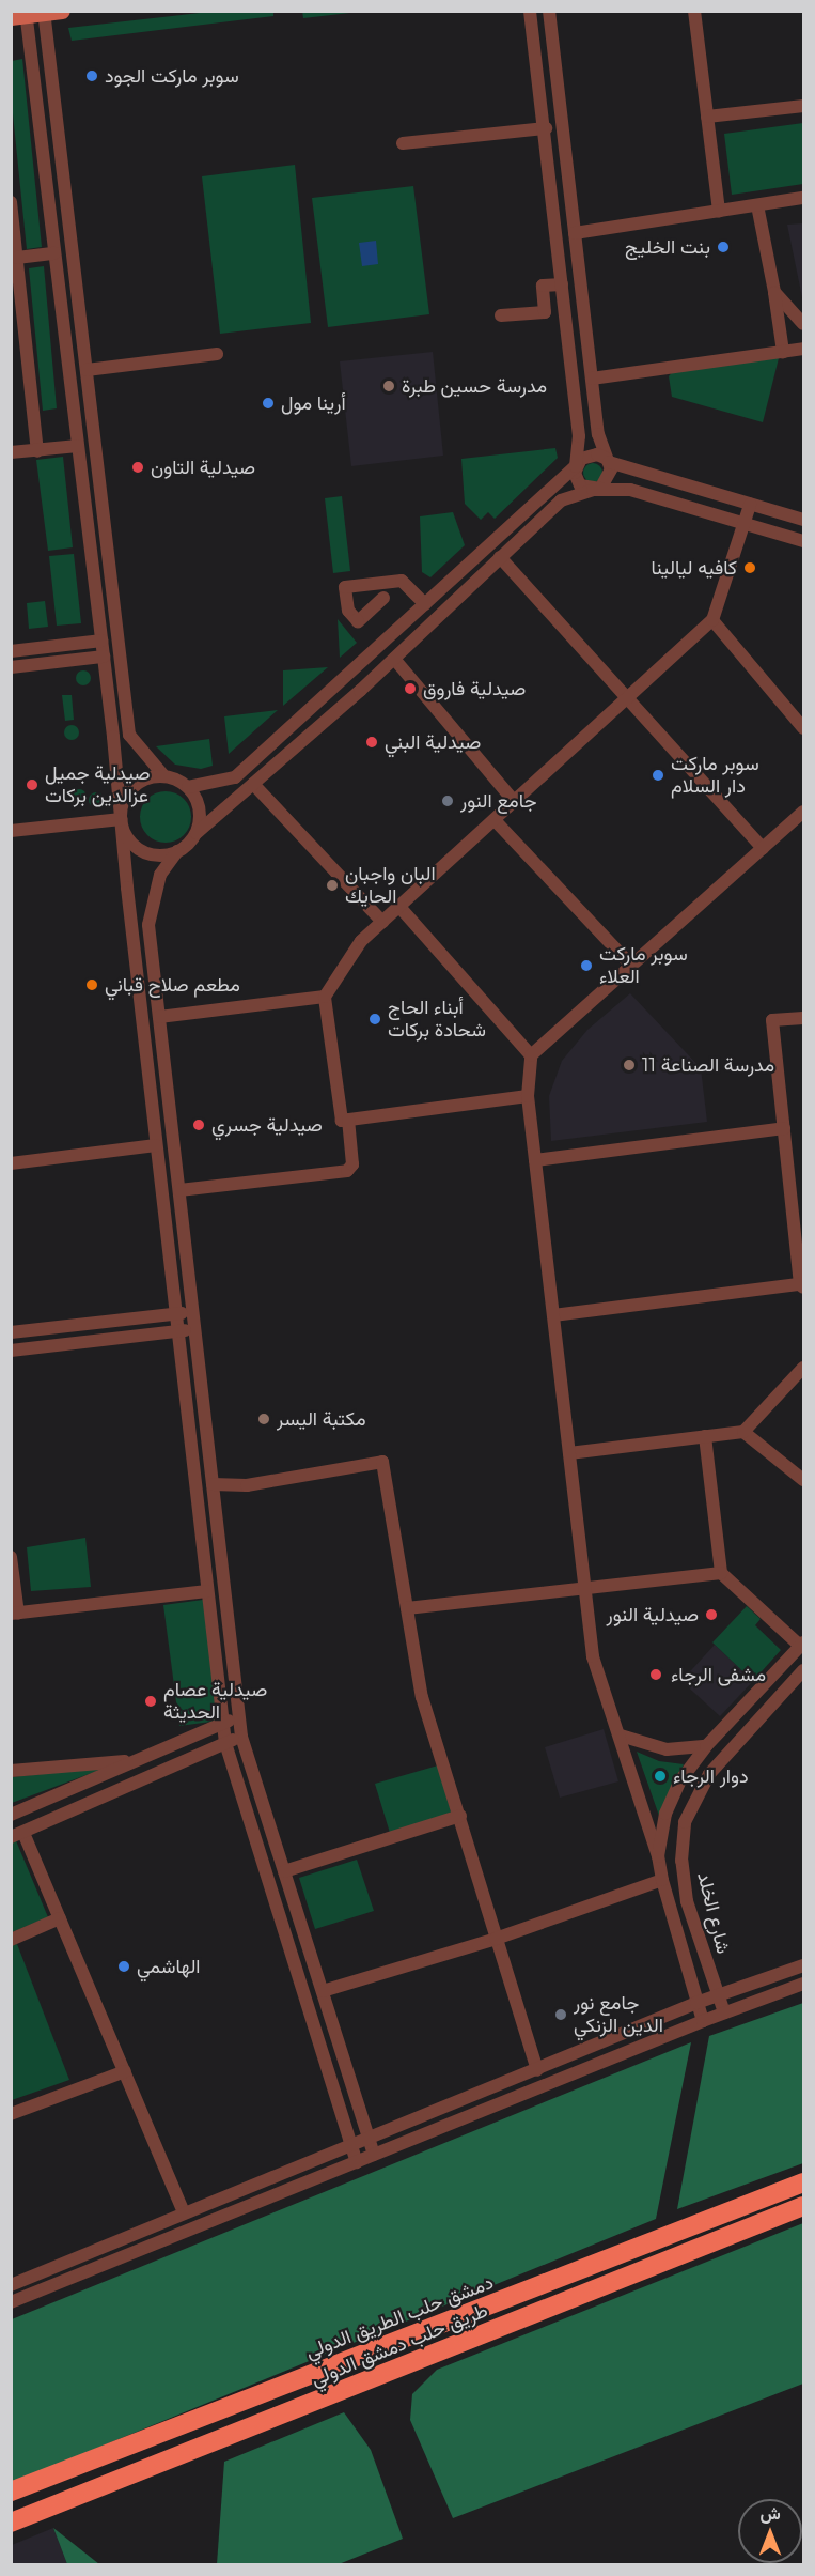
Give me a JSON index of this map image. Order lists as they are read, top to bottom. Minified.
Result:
{"streets":{"highway":["دمشق حلب الطريق الدولي","طريق حلب دمشق الدولي"],"street":["شارع الخلد"]},"places":["سوبر ماركت الجود","بنت الخليج","مدرسة حسين طبرة","أرينا مول","صيدلية التاون","كافيه ليالينا","صيدلية فاروق","صيدلية البني","سوبر ماركت دار السلام","صيدلية جميل عزالدين بركات","جامع النور","البان واجبان الحايك","سوبر ماركت العلاء","مطعم صلاح قباني","أبناء الحاج شحادة بركات","مدرسة الصناعة 11","صيدلية جسري","مكتبة اليسر","صيدلية النور","مشفى الرجاء","صيدلية عصام الحديثة","دوار الرجاء","الهاشمي","جامع نور الدين الزنكي"],"north":"top"}
